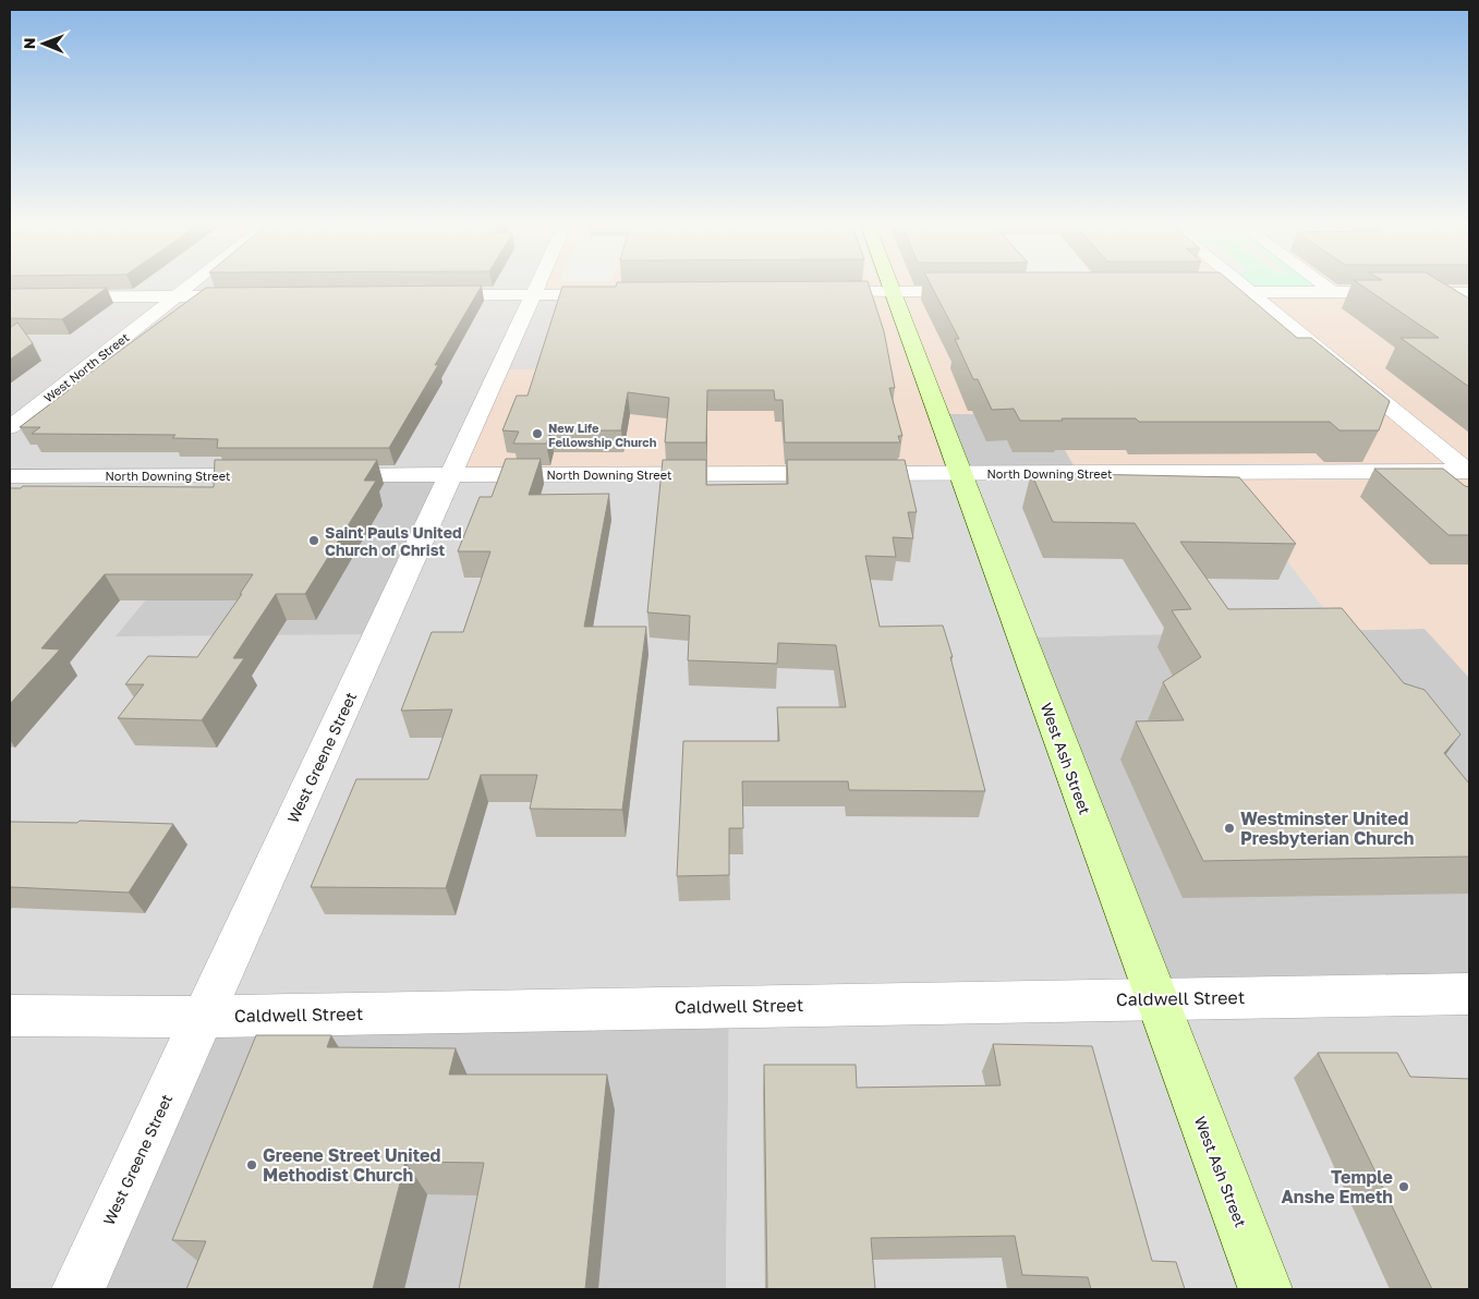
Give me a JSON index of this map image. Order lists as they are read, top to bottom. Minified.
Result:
{"streets":{"street":["West North Street","North Downing Street","West Greene Street","West Ash Street","Caldwell Street"]},"crossings":[["North Downing Street","West Greene Street"],["North Downing Street","West Ash Street"],["West Greene Street","Caldwell Street"],["West Ash Street","Caldwell Street"]],"places":["New Life Fellowship Church","Saint Pauls United Church of Christ","Westminster United Presbyterian Church","Greene Street United Methodist Church","Temple Anshe Emeth"],"north":"left"}
